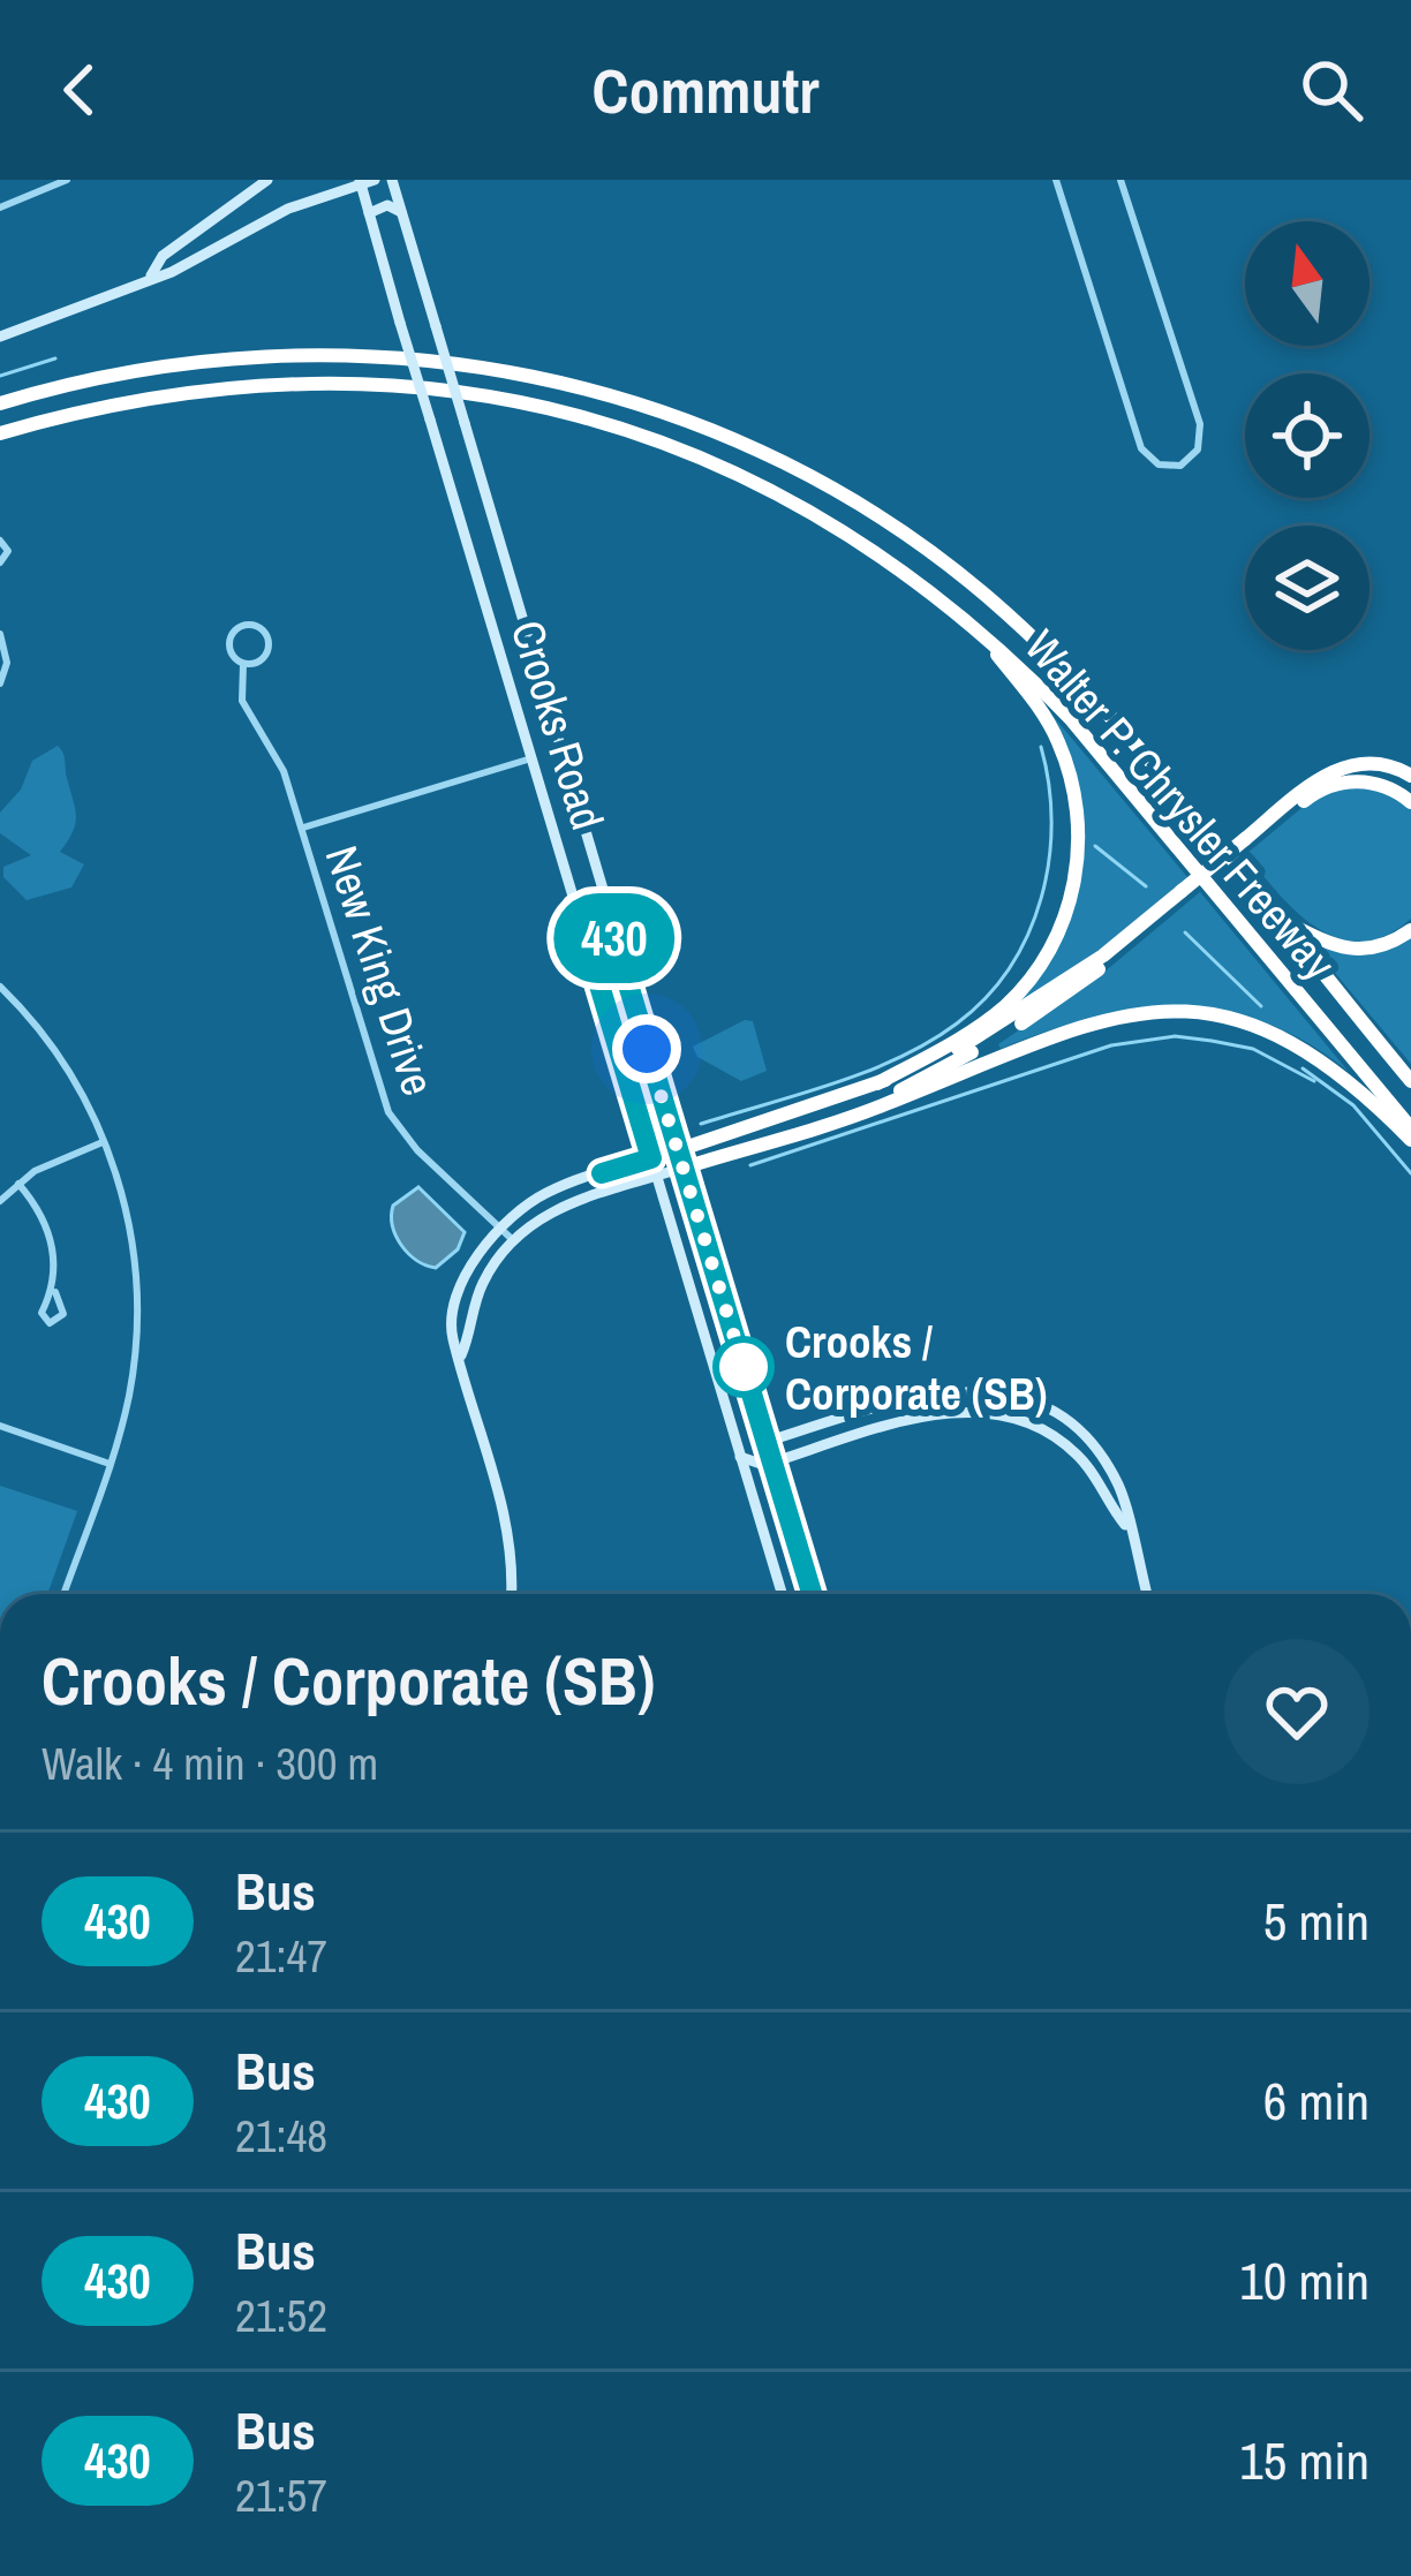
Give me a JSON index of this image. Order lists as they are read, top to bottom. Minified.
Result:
{"streets":{"highway":["Walter P. Chrysler Freeway"],"main road":["Crooks Road"],"street":["New King Drive"]},"crossings":[["Crooks Road","New King Drive"]],"places":["Crooks / Corporate (SB)"],"lines":["bus line 430"],"north":"top","page":{"header":"Commutr","on_map":"430","heading":["Crooks / Corporate (SB)","Walk · 4 min · 300 m"],"list":[{"mark":"430","name":"Bus","note":"21:47","value":"5 min"},{"mark":"430","name":"Bus","note":"21:48","value":"6 min"},{"mark":"430","name":"Bus","note":"21:52","value":"10 min"},{"mark":"430","name":"Bus","note":"21:57","value":"15 min"}]}}
